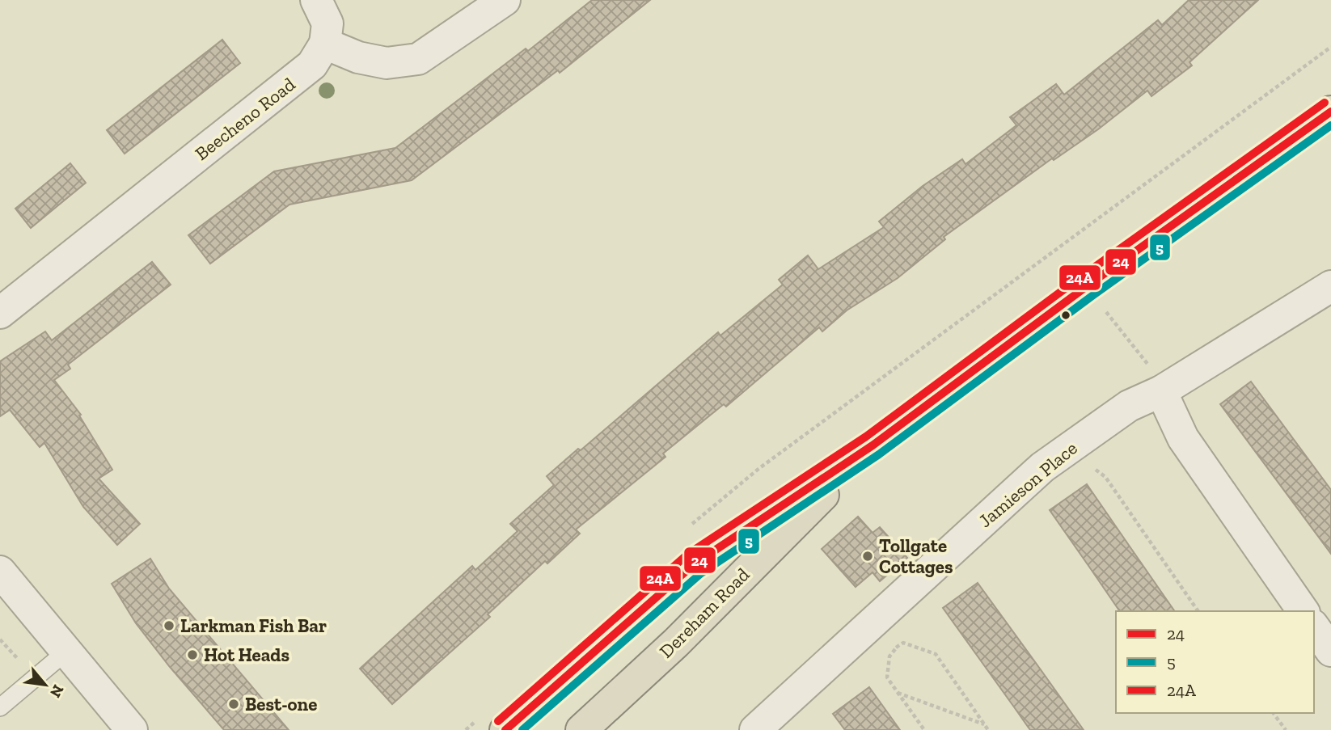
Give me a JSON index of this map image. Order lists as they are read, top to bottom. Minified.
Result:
{"streets":{"highway":["Dereham Road"],"street":["Beecheno Road","Jamieson Place"]},"places":["Tollgate Cottages","Larkman Fish Bar","Hot Heads","Best-one"],"lines":["transit line 24A","transit line 24","transit line 5"],"legend":["24","5","24A"],"north":"bottom right"}
